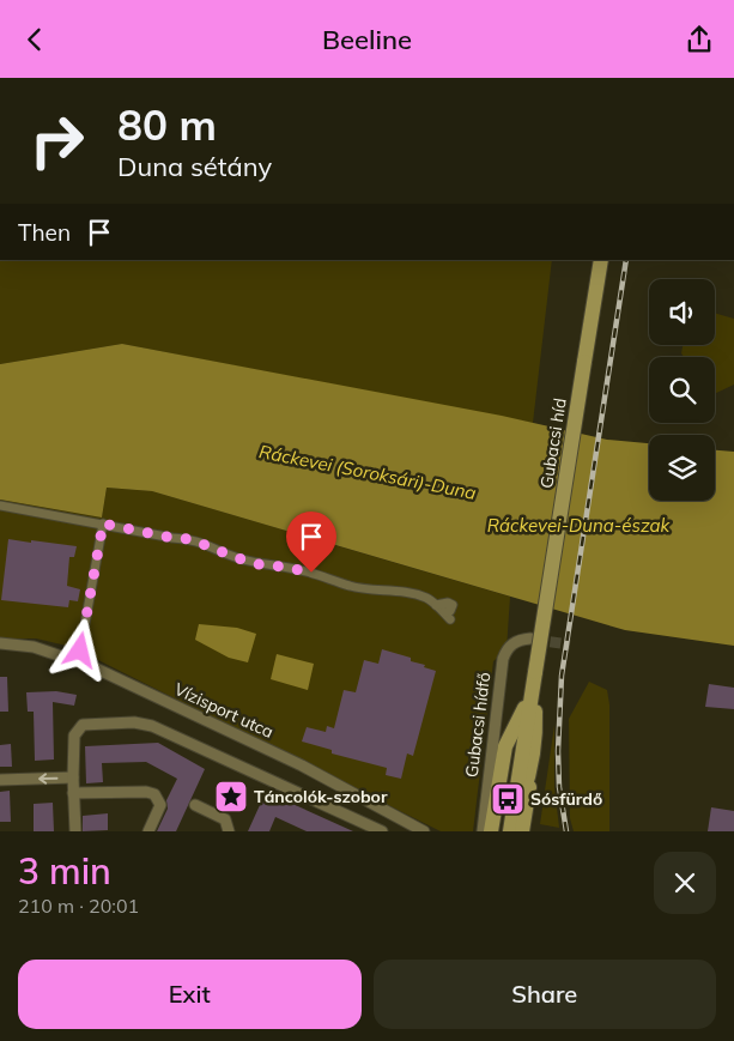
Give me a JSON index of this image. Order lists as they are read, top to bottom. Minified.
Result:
{"streets":{"main road":["Gubacsi híd"],"street":["Vízisport utca","Gubacsi hídfő"]},"water":["Ráckevei (Soroksári)-Duna","Ráckevei-Duna-észak"],"places":{"place":["Táncolók-szobor"],"bus stop":["Sósfürdő"]},"page":{"header":"Beeline","turn":["80 m","Duna sétány"],"then":"Then","heading":["3 min","210 m · 20:01"],"buttons":["Exit","Share"]}}
